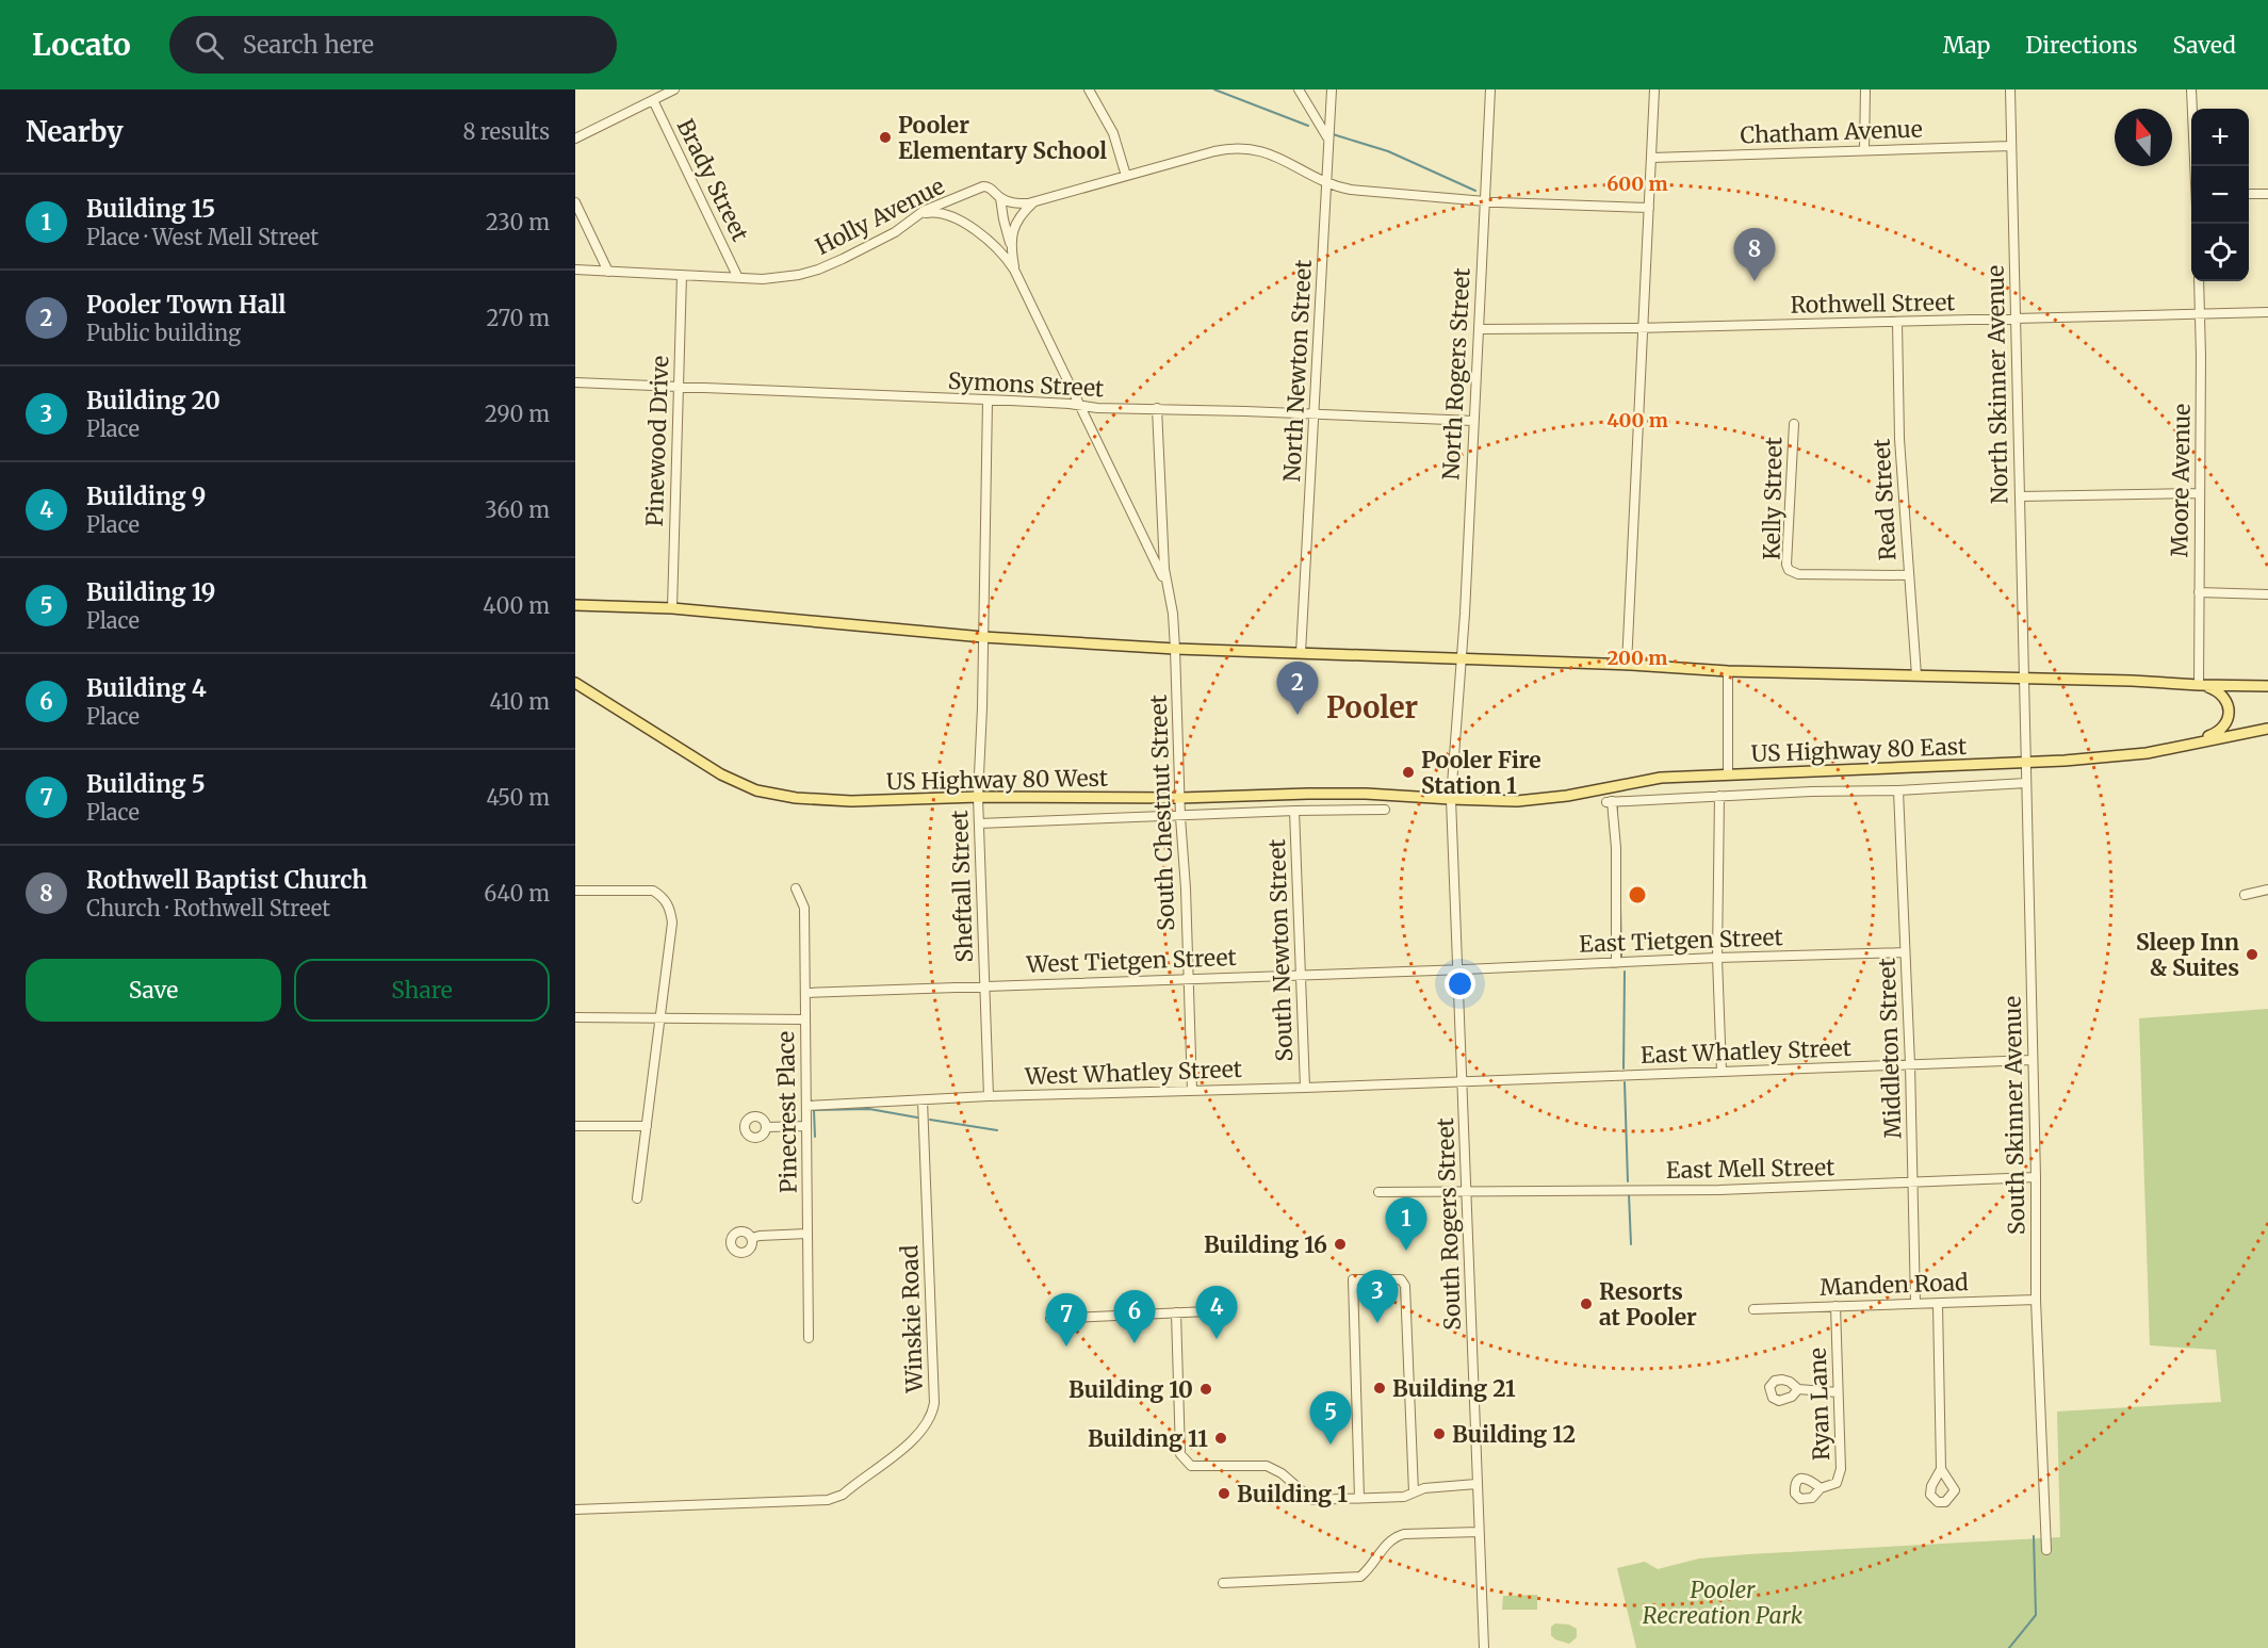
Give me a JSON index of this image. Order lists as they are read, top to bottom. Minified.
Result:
{"streets":{"main road":["US Highway 80 East","US Highway 80 West"],"street":["Chatham Avenue","Brady Street","Holly Avenue","Rothwell Street","North Newton Street","North Rogers Street","Symons Street","North Skinner Avenue","Pinewood Drive","Moore Avenue","Kelly Street","Read Street","South Chestnut Street","Sheftall Street","East Tietgen Street","South Newton Street","West Tietgen Street","Middleton Street","East Whatley Street","West Whatley Street","Pinecrest Place","South Skinner Avenue","East Mell Street","South Rogers Street","Manden Road","Winskie Road","Ryan Lane"]},"crossings":[["Chatham Avenue","North Skinner Avenue"],["Brady Street","Holly Avenue"],["Holly Avenue","North Newton Street"],["Holly Avenue","North Rogers Street"],["Holly Avenue","Pinewood Drive"],["Rothwell Street","North Rogers Street"],["Rothwell Street","North Skinner Avenue"],["Rothwell Street","Moore Avenue"],["Rothwell Street","Read Street"],["North Newton Street","Symons Street"],["North Rogers Street","Symons Street"],["North Rogers Street","US Highway 80 East"],["North Rogers Street","US Highway 80 West"],["North Rogers Street","South Rogers Street"],["Symons Street","Pinewood Drive"],["Symons Street","Sheftall Street"],["North Skinner Avenue","South Skinner Avenue"],["Kelly Street","Read Street"],["US Highway 80 East","US Highway 80 West"],["US Highway 80 East","South Skinner Avenue"],["US Highway 80 East","South Rogers Street"],["US Highway 80 West","South Chestnut Street"],["US Highway 80 West","Sheftall Street"],["US Highway 80 West","South Rogers Street"],["South Chestnut Street","West Tietgen Street"],["South Chestnut Street","West Whatley Street"],["Sheftall Street","West Tietgen Street"],["Sheftall Street","West Whatley Street"],["East Tietgen Street","West Tietgen Street"],["East Tietgen Street","Middleton Street"],["East Tietgen Street","South Rogers Street"],["South Newton Street","West Tietgen Street"],["South Newton Street","West Whatley Street"],["West Tietgen Street","Pinecrest Place"],["West Tietgen Street","South Rogers Street"],["Middleton Street","East Whatley Street"],["Middleton Street","East Mell Street"],["Middleton Street","Manden Road"],["East Whatley Street","West Whatley Street"],["East Whatley Street","South Skinner Avenue"],["East Whatley Street","South Rogers Street"],["West Whatley Street","Pinecrest Place"],["West Whatley Street","South Rogers Street"],["West Whatley Street","Winskie Road"],["South Skinner Avenue","East Mell Street"],["South Skinner Avenue","Manden Road"],["East Mell Street","South Rogers Street"],["Manden Road","Ryan Lane"]],"districts":["Pooler"],"parks":["Pooler Recreation Park"],"places":["Pooler Elementary School","Pooler Fire Station 1","Sleep Inn & Suites","Building 16","Resorts at Pooler","Building 21","Building 10","Building 12","Building 11","Building 1"],"north":"top","page":{"header":"Locato","search":"Search here","nav":["Map","Directions","Saved"],"heading":["Nearby","8 results"],"map_buttons":["+","−"],"list":[{"mark":"1","name":"Building 15","note":"Place · West Mell Street","value":"230 m"},{"mark":"2","name":"Pooler Town Hall","note":"Public building","value":"270 m"},{"mark":"3","name":"Building 20","note":"Place","value":"290 m"},{"mark":"4","name":"Building 9","note":"Place","value":"360 m"},{"mark":"5","name":"Building 19","note":"Place","value":"400 m"},{"mark":"6","name":"Building 4","note":"Place","value":"410 m"},{"mark":"7","name":"Building 5","note":"Place","value":"450 m"},{"mark":"8","name":"Rothwell Baptist Church","note":"Church · Rothwell Street","value":"640 m"}],"pins":["8","2","1","3","4","6","7","5"],"buttons":["Save","Share"]},"rings":["600 m","400 m","200 m"]}
